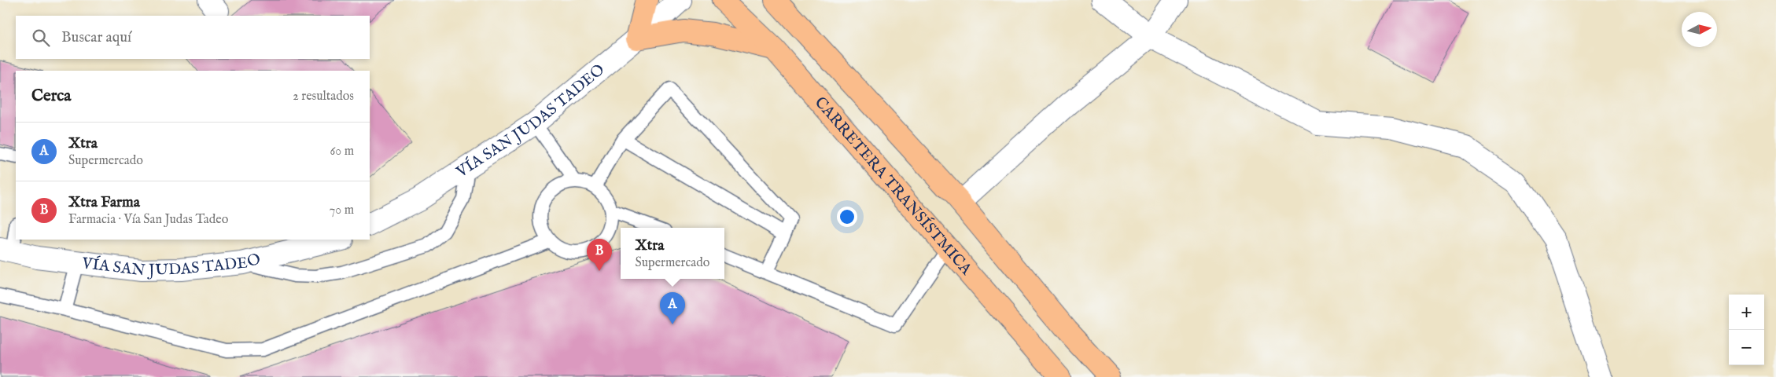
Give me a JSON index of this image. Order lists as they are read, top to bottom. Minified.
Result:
{"streets":{"main road":["CARRETERA TRANSÍSTMICA"],"street":["VÍA SAN JUDAS TADEO"]},"north":"right","page":{"search":"Buscar aquí","heading":["Cerca","2 resultados"],"list":[{"mark":"A","name":"Xtra","note":"Supermercado","value":"60 m"},{"mark":"B","name":"Xtra Farma","note":"Farmacia · Vía San Judas Tadeo","value":"70 m"}],"popup":["Xtra","Supermercado"],"pins":["B","A"],"map_buttons":["+","−"]}}
